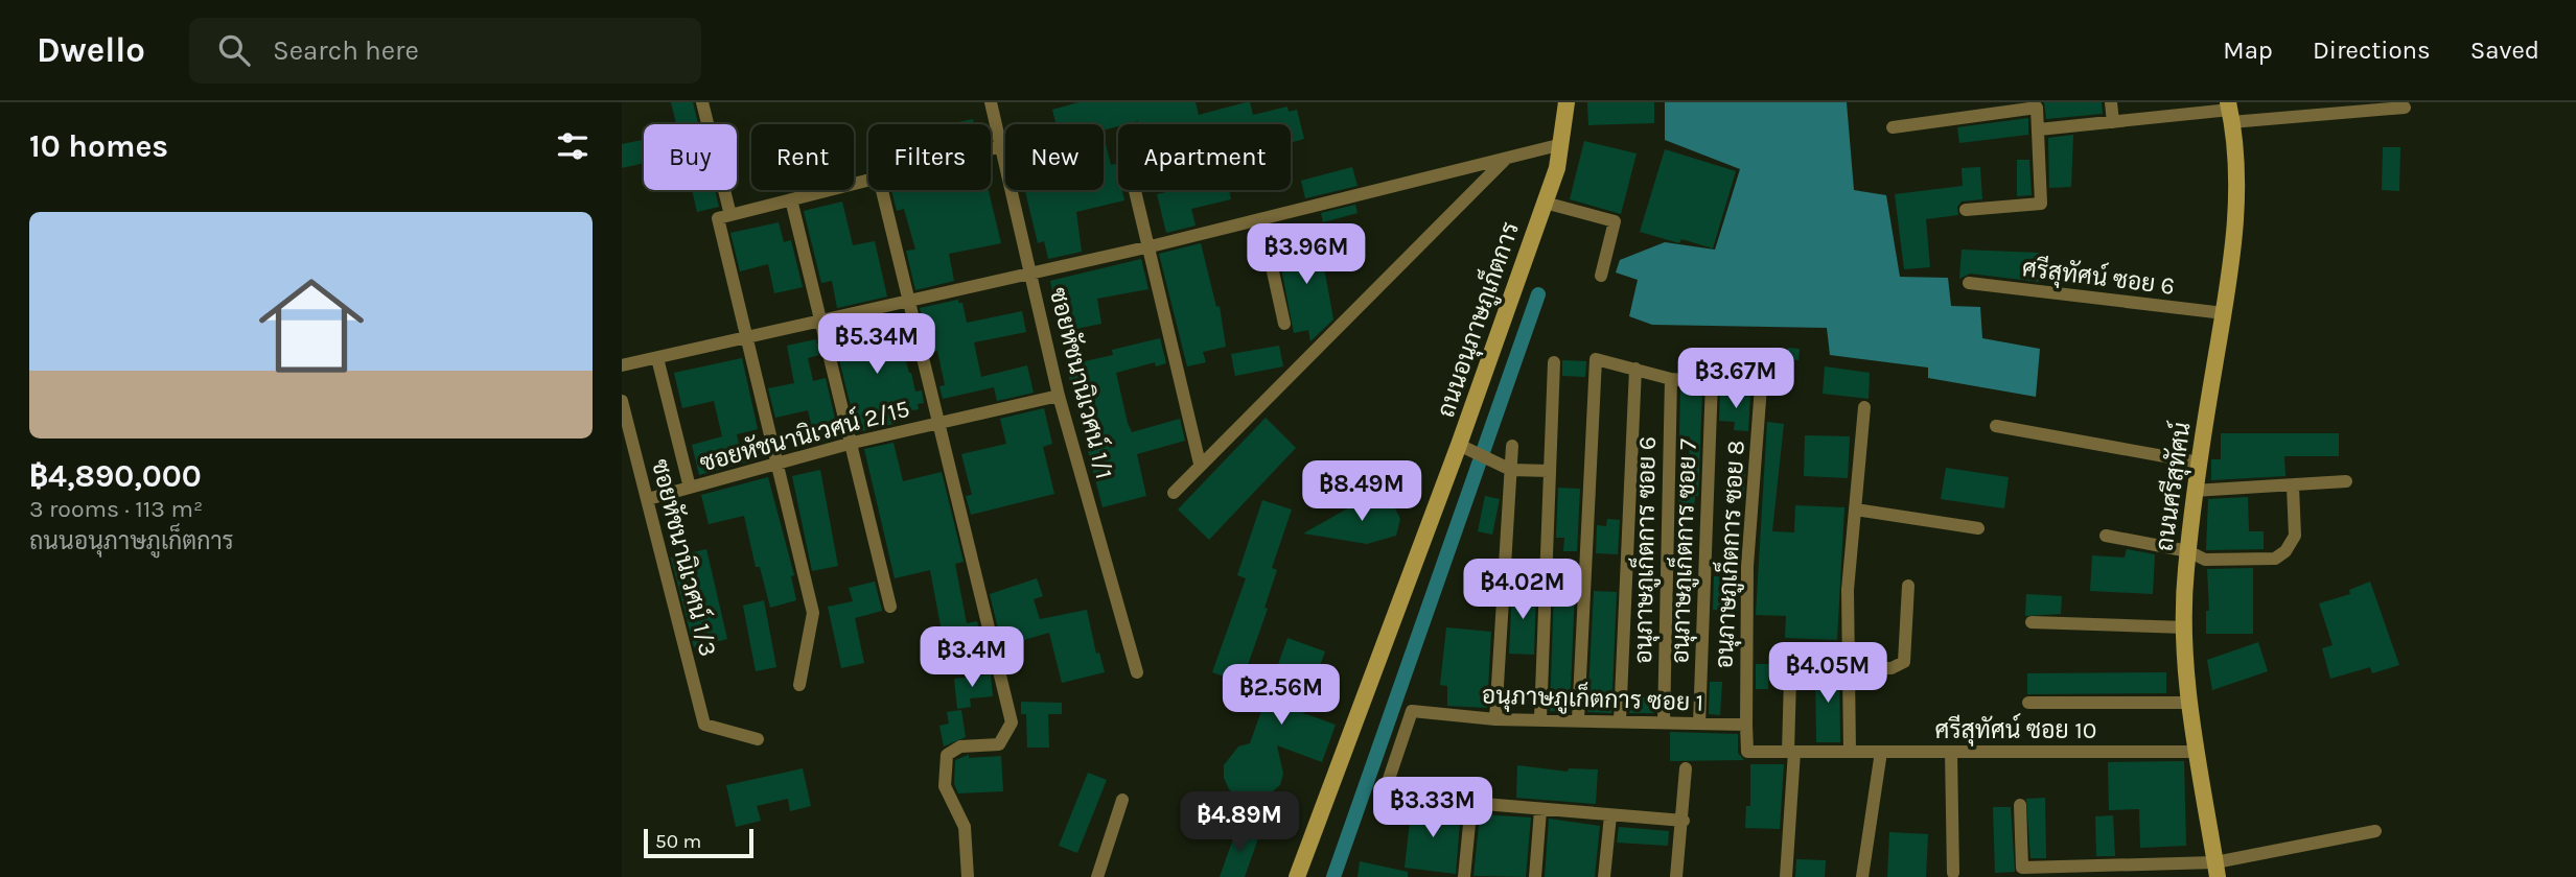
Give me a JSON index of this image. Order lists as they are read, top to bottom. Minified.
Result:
{"streets":{"street":["ศรีสุทัศน์ ซอย 6","ถนนอนุภาษภูเก็ตการ","ซอยหัชนานิเวศน์ 1/1","ซอยหัชนานิเวศน์ 2/15","ถนนศรีสุทัศน์","อนุภาษภูเก็ตการ ซอย 6","อนุภาษภูเก็ตการ ซอย 7","อนุภาษภูเก็ตการ ซอย 8","ซอยหัชนานิเวศน์ 1/3","อนุภาษภูเก็ตการ ซอย 1","ศรีสุทัศน์ ซอย 10"]},"crossings":[["ศรีสุทัศน์ ซอย 6","ถนนศรีสุทัศน์"],["ซอยหัชนานิเวศน์ 1/1","ซอยหัชนานิเวศน์ 2/15"],["ซอยหัชนานิเวศน์ 2/15","ซอยหัชนานิเวศน์ 1/3"],["ถนนศรีสุทัศน์","ศรีสุทัศน์ ซอย 10"],["อนุภาษภูเก็ตการ ซอย 6","อนุภาษภูเก็ตการ ซอย 1"],["อนุภาษภูเก็ตการ ซอย 7","อนุภาษภูเก็ตการ ซอย 8"],["อนุภาษภูเก็ตการ ซอย 7","อนุภาษภูเก็ตการ ซอย 1"],["อนุภาษภูเก็ตการ ซอย 8","อนุภาษภูเก็ตการ ซอย 1"],["อนุภาษภูเก็ตการ ซอย 8","ศรีสุทัศน์ ซอย 10"],["อนุภาษภูเก็ตการ ซอย 1","ศรีสุทัศน์ ซอย 10"]],"scale_bar":"50 m","page":{"header":"Dwello","search":"Search here","nav":["Map","Directions","Saved"],"heading":"10 homes","chip":["Buy","Rent","Filters","New","Apartment"],"list":[{"name":"฿4,890,000","note":"3 rooms · 113 m² · ถนนอนุภาษภูเก็ตการ"}],"price":["฿3.96M","฿5.34M","฿3.67M","฿8.49M","฿4.02M","฿3.4M","฿4.05M","฿2.56M","฿3.33M","฿4.89M"],"scale":"50 m"}}
